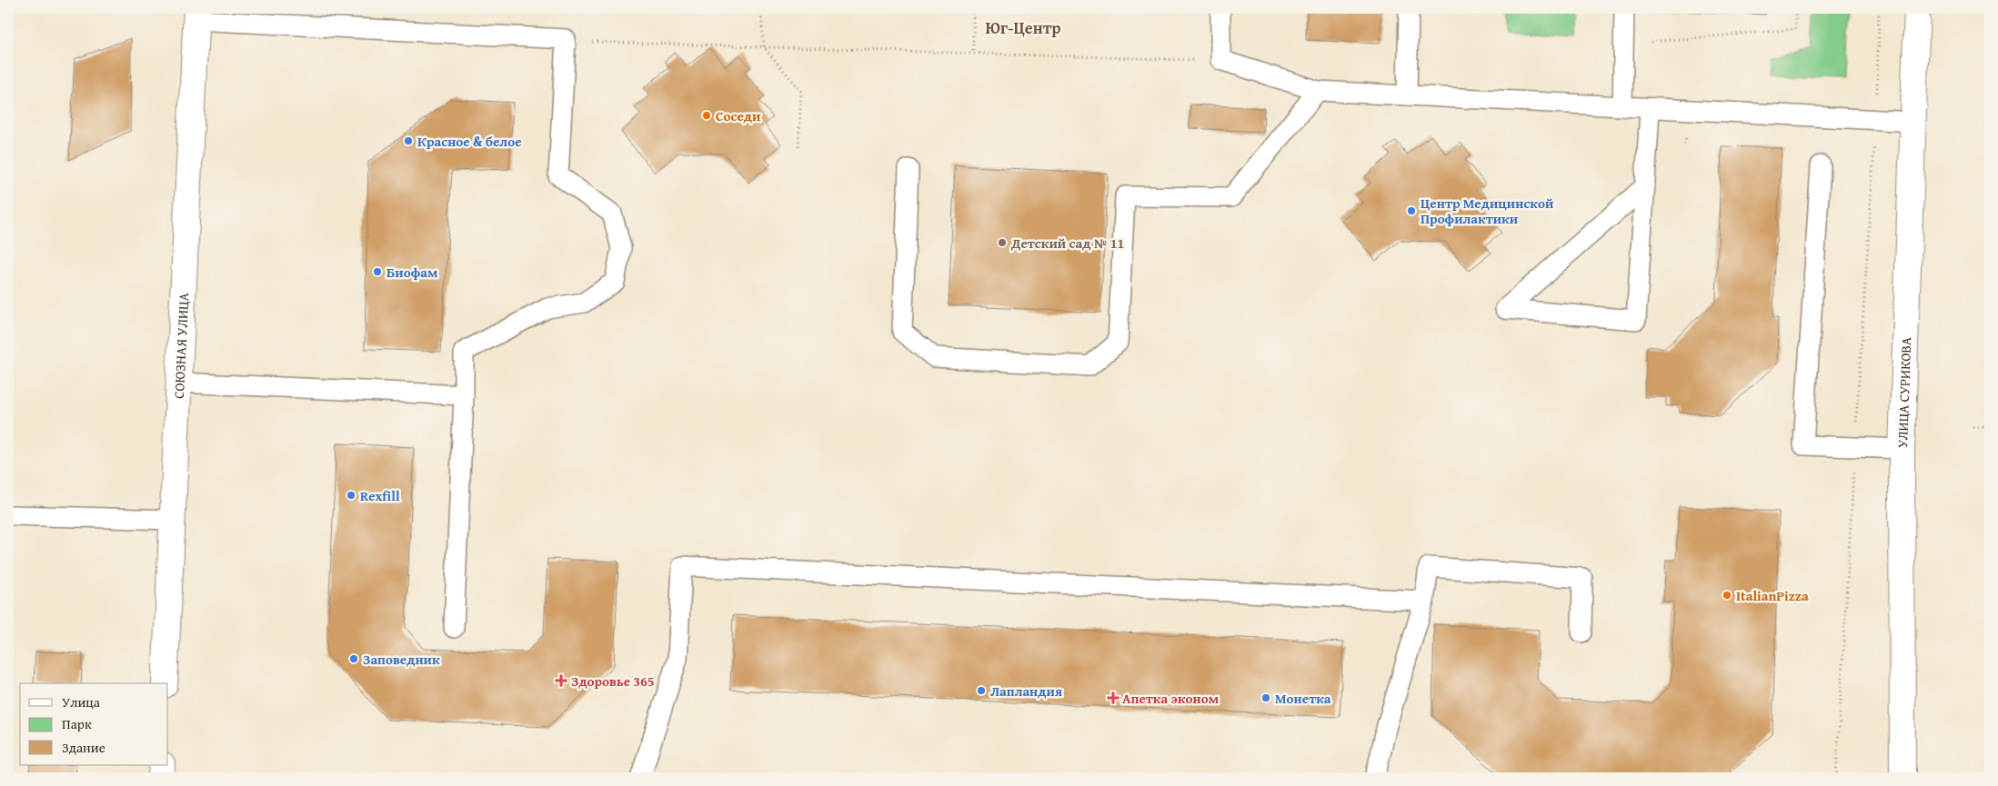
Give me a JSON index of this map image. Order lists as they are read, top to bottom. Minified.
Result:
{"streets":{"street":["СОЮЗНАЯ УЛИЦА","УЛИЦА СУРИКОВА"]},"districts":["Юг-Центр"],"places":{"other":["Соседи","Красное & белое","Центр Медицинской Профилактики","Детский сад № 11","Биофам","Rexfill","ItalianPizza","Заповедник","Лапландия","Монетка"],"health":["Здоровье 365","Апетка эконом"]},"legend":["Улица","Парк","Здание"]}
